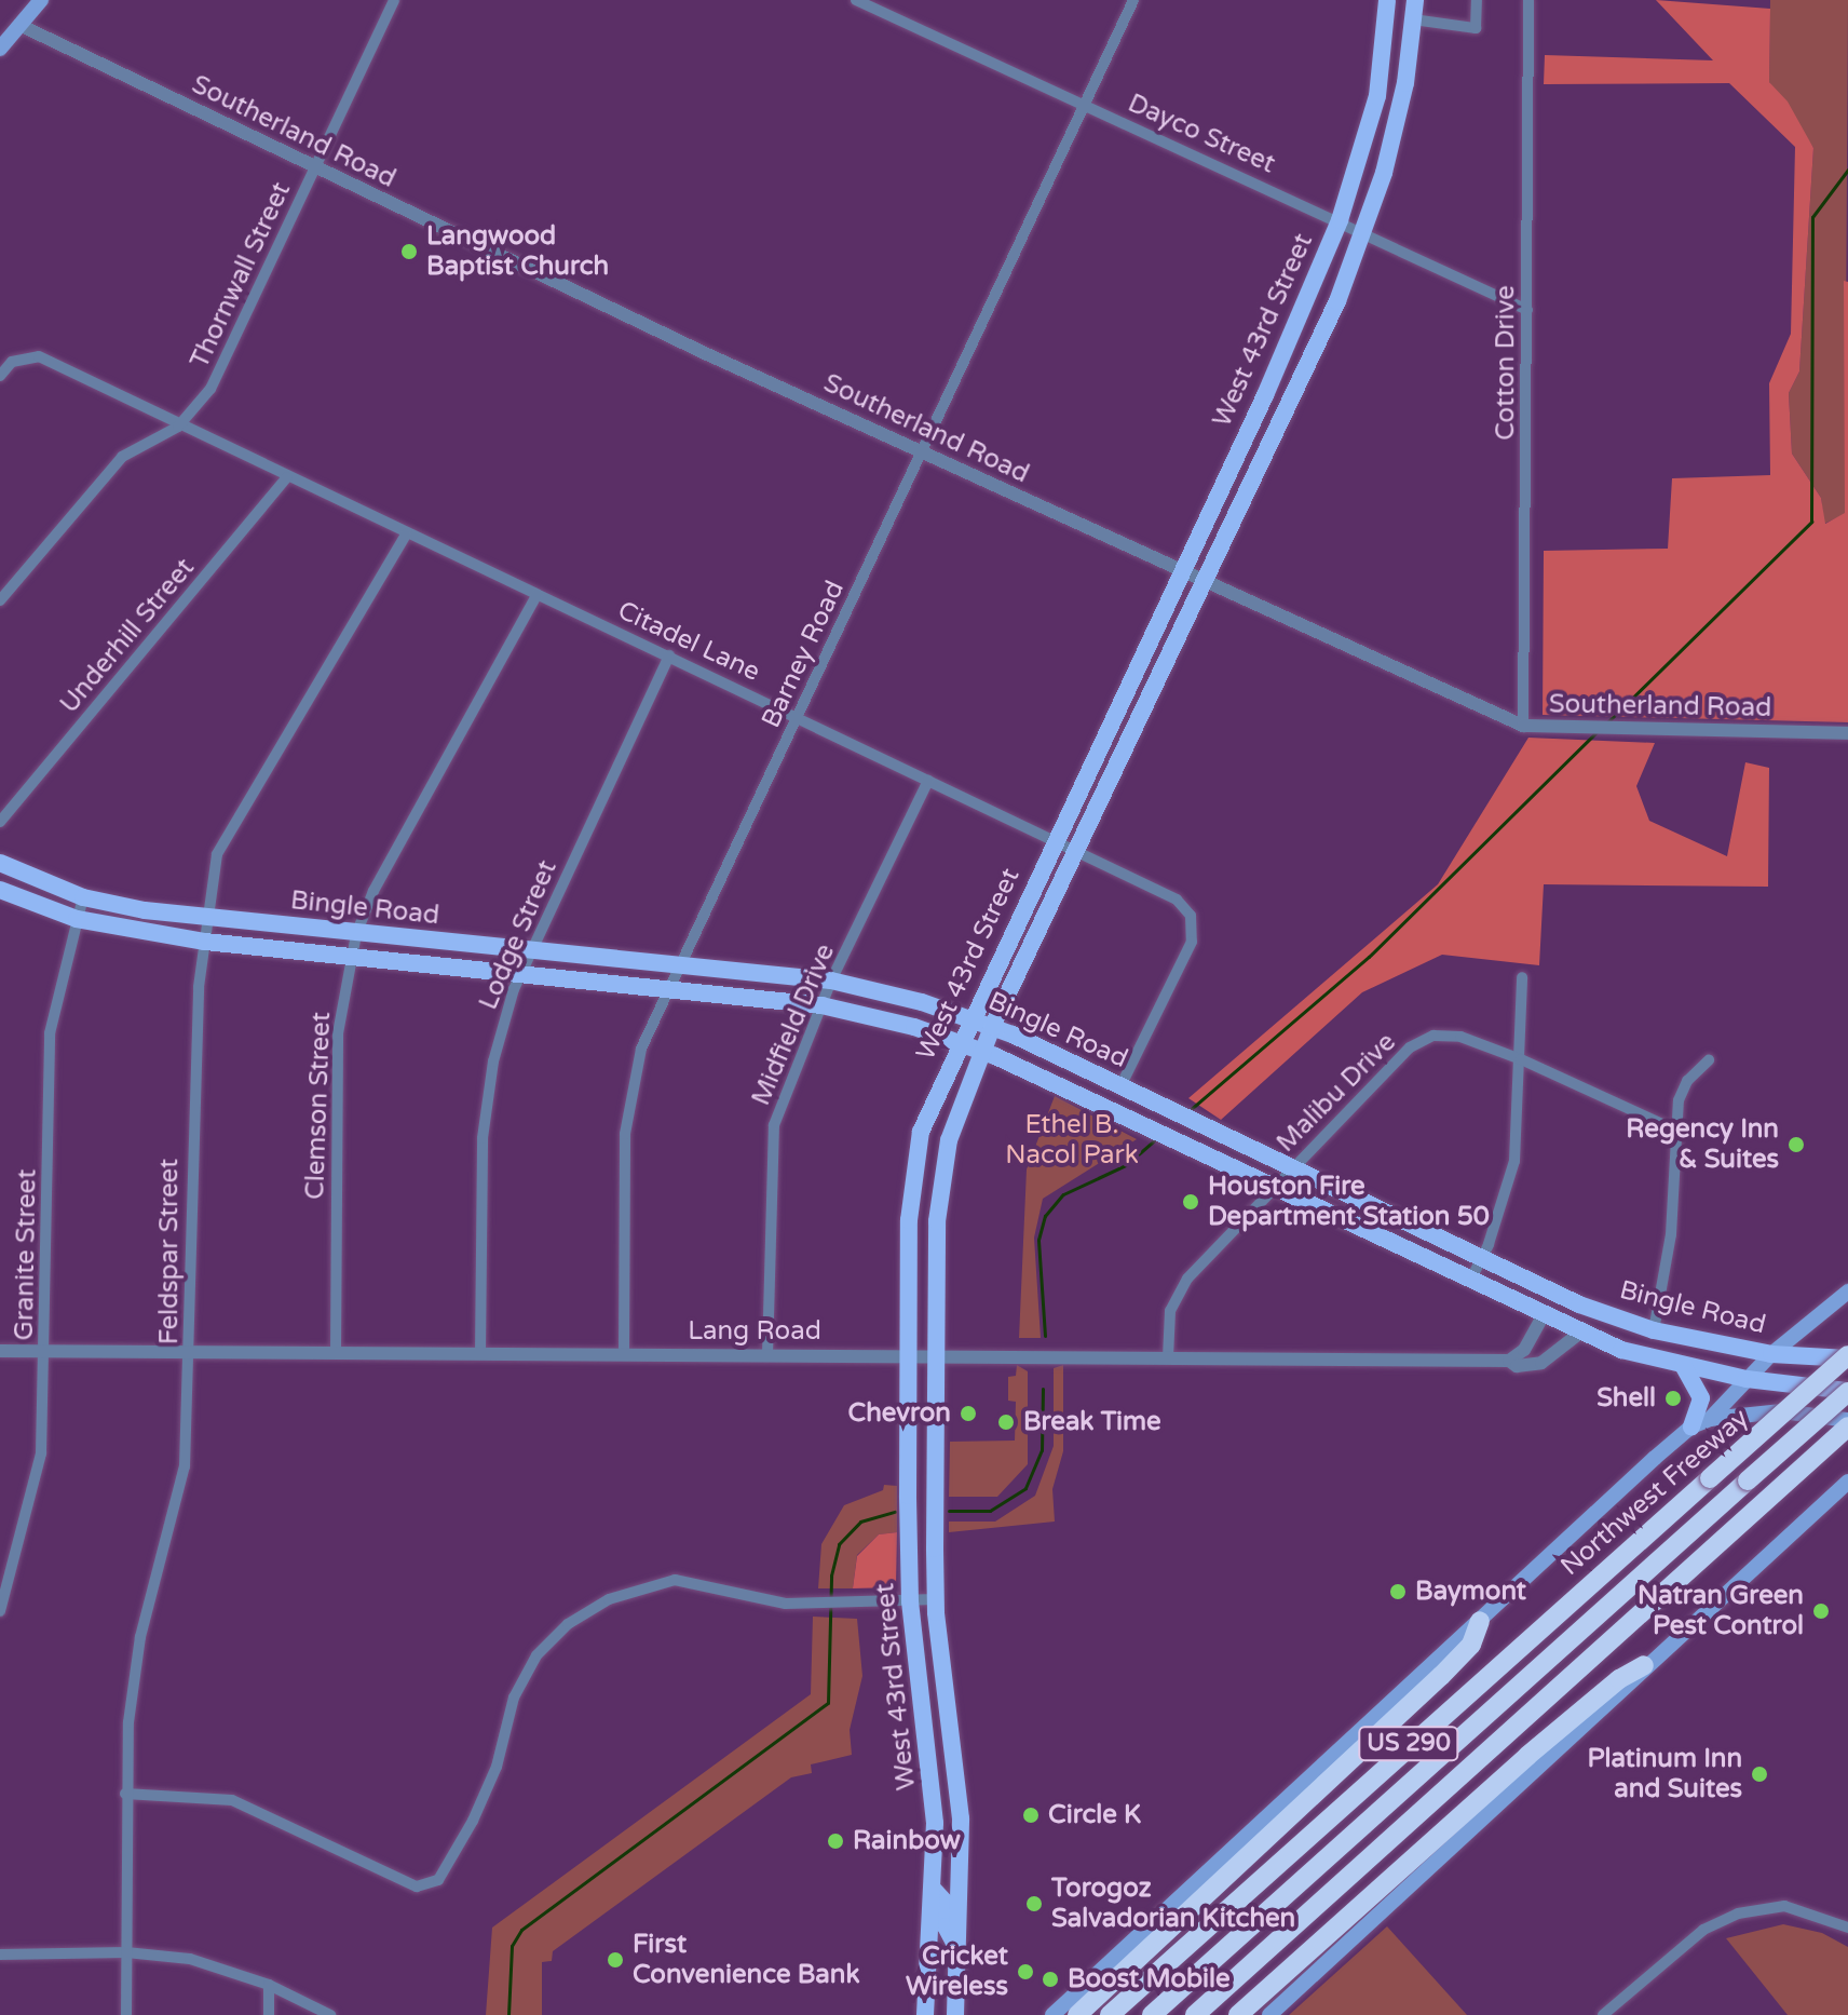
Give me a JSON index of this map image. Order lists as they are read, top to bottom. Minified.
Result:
{"streets":{"highway":["Northwest Freeway","US 290"],"main road":["West 43rd Street","Bingle Road"],"street":["Southerland Road","Dayco Street","Thornwall Street","Cotton Drive","Underhill Street","Citadel Lane","Barney Road","Lodge Street","Midfield Drive","Malibu Drive","Clemson Street","Feldspar Street","Granite Street","Lang Road"]},"crossings":[["Southerland Road","Thornwall Street"],["Southerland Road","West 43rd Street"],["Southerland Road","Cotton Drive"],["Southerland Road","Barney Road"],["Dayco Street","West 43rd Street"],["Dayco Street","Cotton Drive"],["Dayco Street","Barney Road"],["Thornwall Street","Citadel Lane"],["West 43rd Street","Citadel Lane"],["West 43rd Street","Bingle Road"],["West 43rd Street","Lang Road"],["Underhill Street","Citadel Lane"],["Citadel Lane","Barney Road"],["Citadel Lane","Bingle Road"],["Citadel Lane","Lodge Street"],["Citadel Lane","Midfield Drive"],["Citadel Lane","Clemson Street"],["Citadel Lane","Feldspar Street"],["Barney Road","Bingle Road"],["Barney Road","Lang Road"],["Bingle Road","Lodge Street"],["Bingle Road","Midfield Drive"],["Bingle Road","Malibu Drive"],["Bingle Road","Clemson Street"],["Bingle Road","Feldspar Street"],["Bingle Road","Granite Street"],["Bingle Road","Lang Road"],["Bingle Road","Northwest Freeway"],["Lodge Street","Lang Road"],["Midfield Drive","Lang Road"],["Malibu Drive","Lang Road"],["Clemson Street","Lang Road"],["Feldspar Street","Lang Road"],["Granite Street","Lang Road"]],"parks":["Ethel B. Nacol Park"],"places":["Langwood Baptist Church","Regency Inn & Suites","Houston Fire Department Station 50","Shell","Chevron","Break Time","Baymont","Natran Green Pest Control","Platinum Inn and Suites","Circle K","Rainbow","Torogoz Salvadorian Kitchen","First Convenience Bank","Cricket Wireless","Boost Mobile"]}
